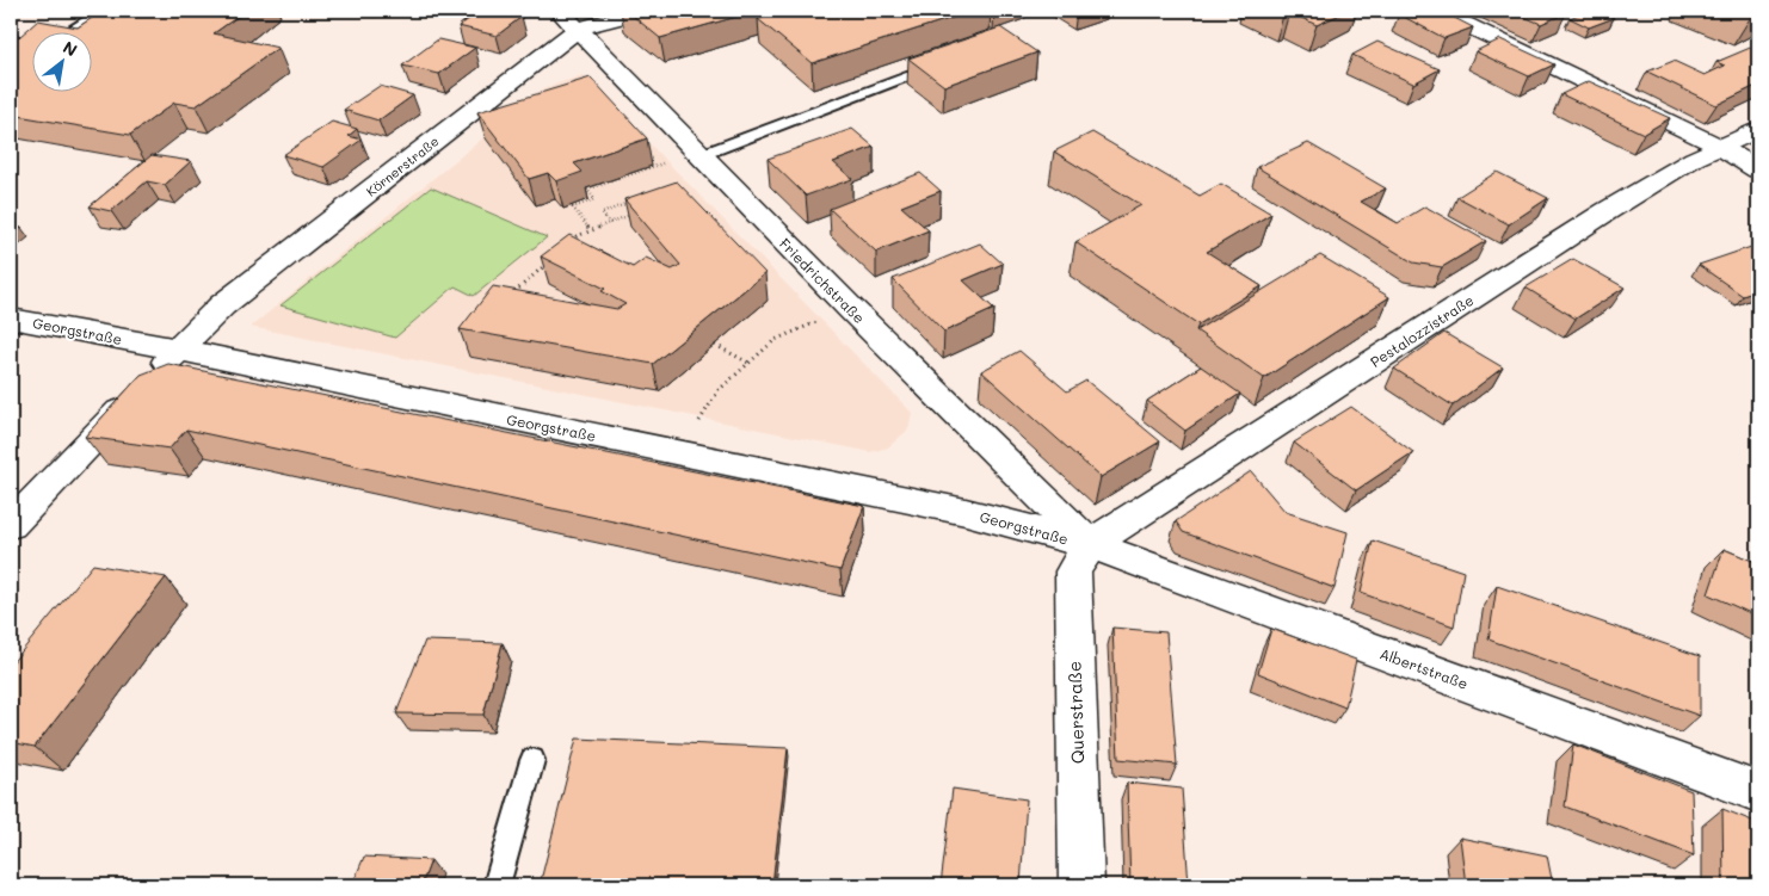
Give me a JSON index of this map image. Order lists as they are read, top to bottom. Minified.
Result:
{"streets":{"street":["Körnerstraße","Friedrichstraße","Georgstraße","Pestalozzistraße","Albertstraße","Querstraße"]},"crossings":[["Körnerstraße","Friedrichstraße"],["Körnerstraße","Georgstraße"],["Friedrichstraße","Georgstraße"],["Friedrichstraße","Pestalozzistraße"],["Friedrichstraße","Albertstraße"],["Friedrichstraße","Querstraße"],["Georgstraße","Pestalozzistraße"],["Georgstraße","Albertstraße"],["Georgstraße","Querstraße"],["Pestalozzistraße","Albertstraße"],["Pestalozzistraße","Querstraße"],["Albertstraße","Querstraße"]],"north":"top right"}
